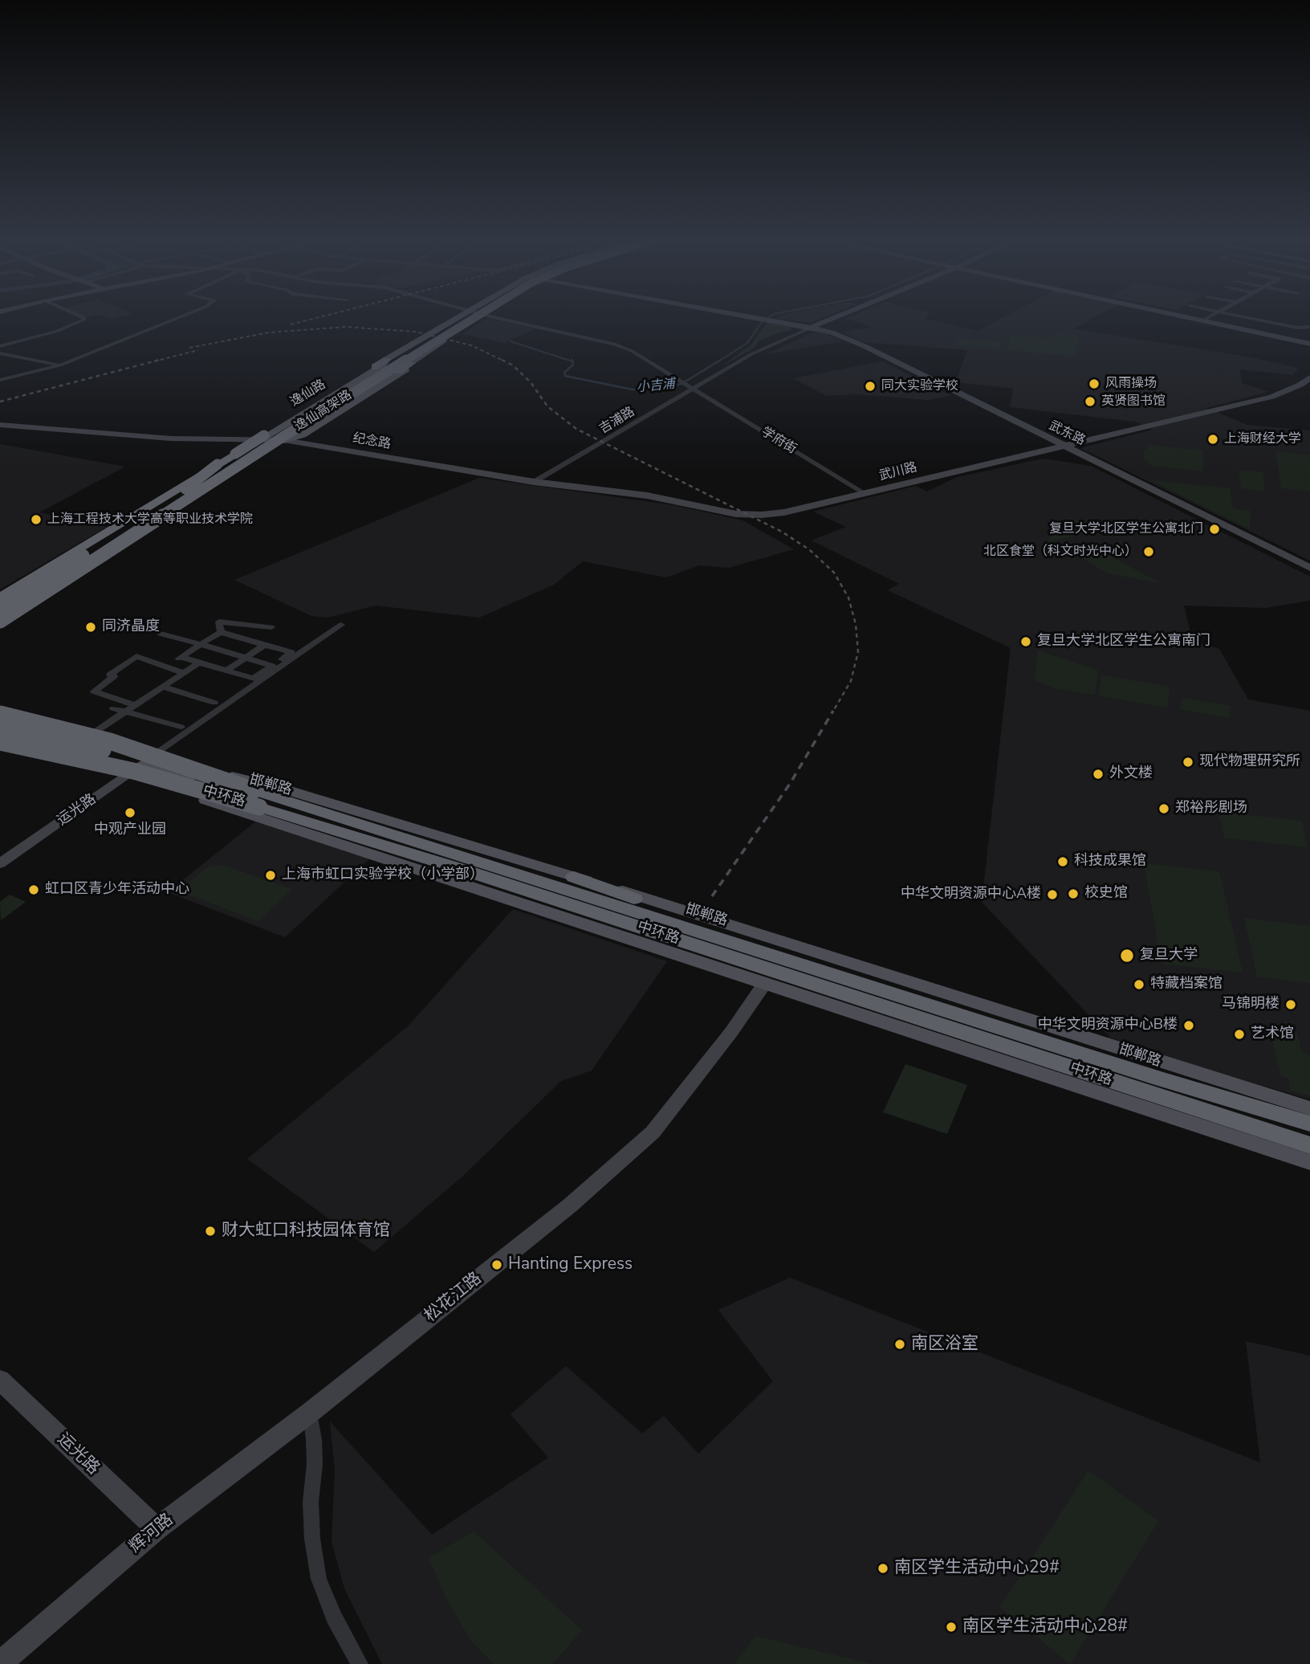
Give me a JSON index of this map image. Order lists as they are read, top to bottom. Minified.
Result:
{"streets":{"highway":["逸仙高架路","中环路"],"main road":["逸仙路","邯郸路"],"street":["吉浦路","武东路","学府街","纪念路","武川路","运光路","松花江路","辉河路"]},"crossings":[["逸仙路","逸仙高架路"],["逸仙路","纪念路"],["逸仙高架路","纪念路"],["吉浦路","武东路"],["吉浦路","学府街"],["吉浦路","纪念路"],["武东路","武川路"],["学府街","武川路"],["纪念路","武川路"],["邯郸路","运光路"],["运光路","辉河路"],["松花江路","辉河路"]],"water":["小吉浦"],"places":["风雨操场","同大实验学校","英贤图书馆","上海财经大学","上海工程技术大学高等职业技术学院","复旦大学北区学生公寓北门","北区食堂（科文时光中心）","同济晶度","复旦大学北区学生公寓南门","现代物理研究所","外文楼","郑裕彤剧场‌","中观产业园","科技成果馆","上海市虹口实验学校（小学部）","虹口区青少年活动中心","校史馆","中华文明资源中心A楼","复旦大学","特藏档案馆","马锦明楼","中华文明资源中心B楼","艺术馆","财大虹口科技园体育馆","Hanting Express","南区浴室","南区学生活动中心29#","南区学生活动中心28#"]}
